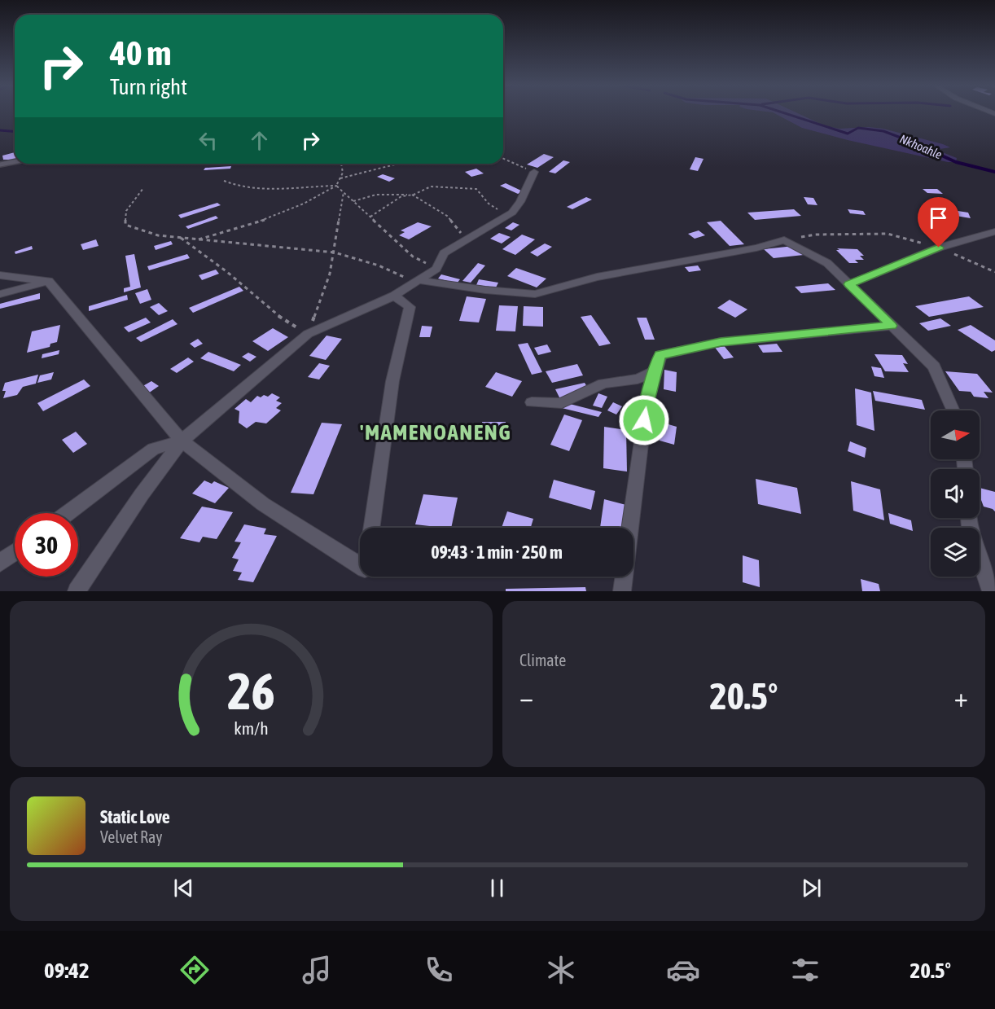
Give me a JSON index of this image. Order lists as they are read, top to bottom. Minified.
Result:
{"districts":["'MAMENOANENG"],"water":["Nkhoahle"],"north":"right","page":{"turn":["40 m","Turn right"],"limit":"30","trip":"09:43 · 1 min · 250 m","tile":"Climate","heat":["−","20.5°","+"],"song":["Static Love","Velvet Ray"],"tabs":["09:42","20.5°"],"gauge":["26","km/h"]}}
